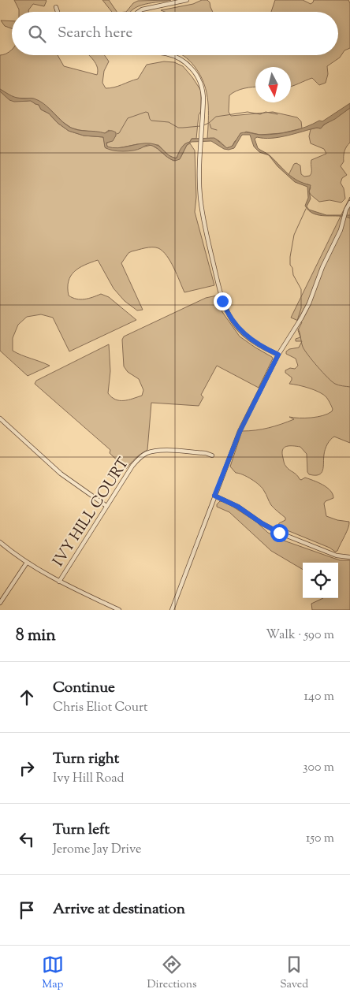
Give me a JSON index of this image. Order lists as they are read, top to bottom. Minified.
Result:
{"streets":{"street":["IVY HILL COURT"]},"north":"bottom","page":{"search":"Search here","heading":["8 min","Walk · 590 m"],"list":[["Continue","Chris Eliot Court","140 m"],["Turn right","Ivy Hill Road","300 m"],["Turn left","Jerome Jay Drive","150 m"],"Arrive at destination"],"nav":["Map","Directions","Saved"]}}
